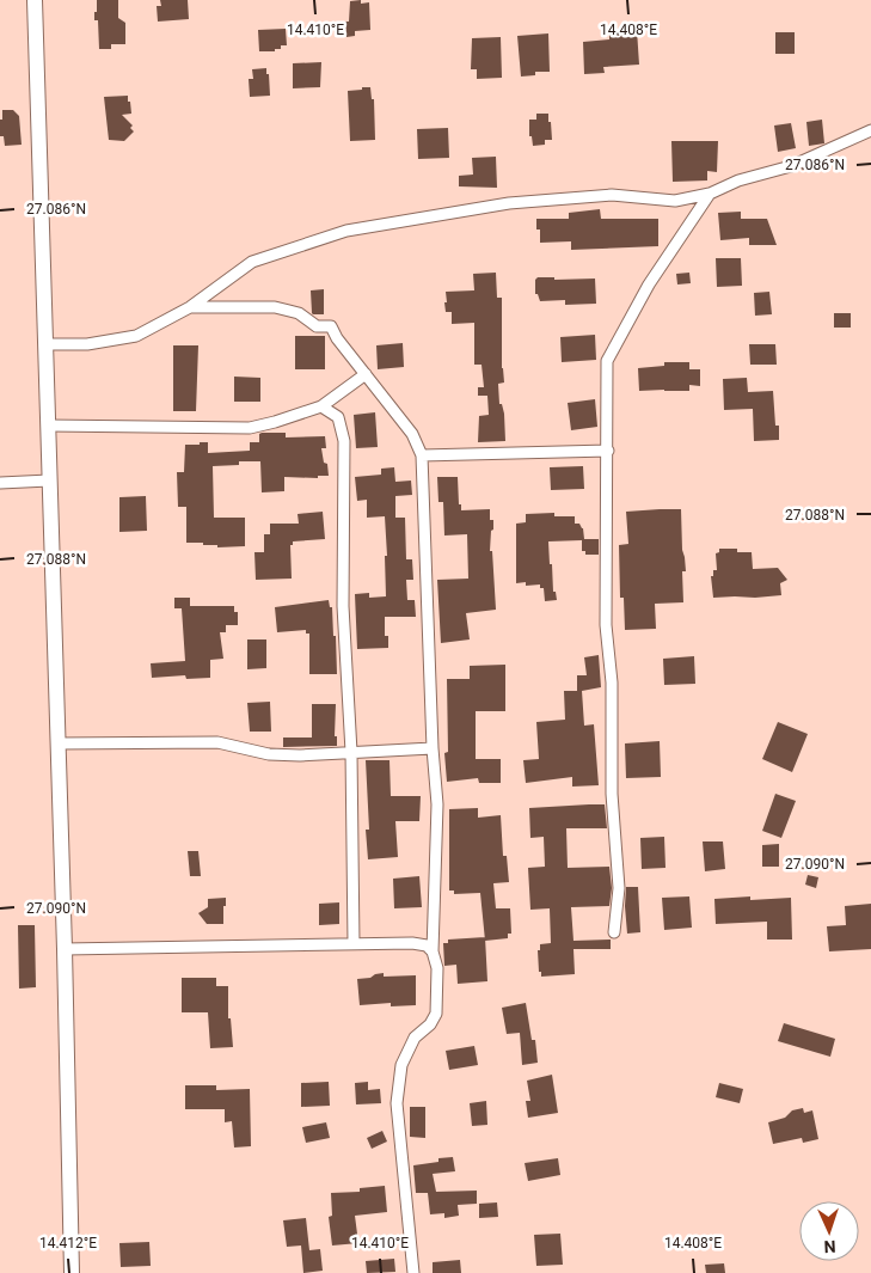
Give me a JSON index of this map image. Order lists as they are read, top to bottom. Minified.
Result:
{"north":"bottom","coordinates":["14.410°E","14.408°E","27.086°N","27.088°N","27.090°N","14.412°E"]}
